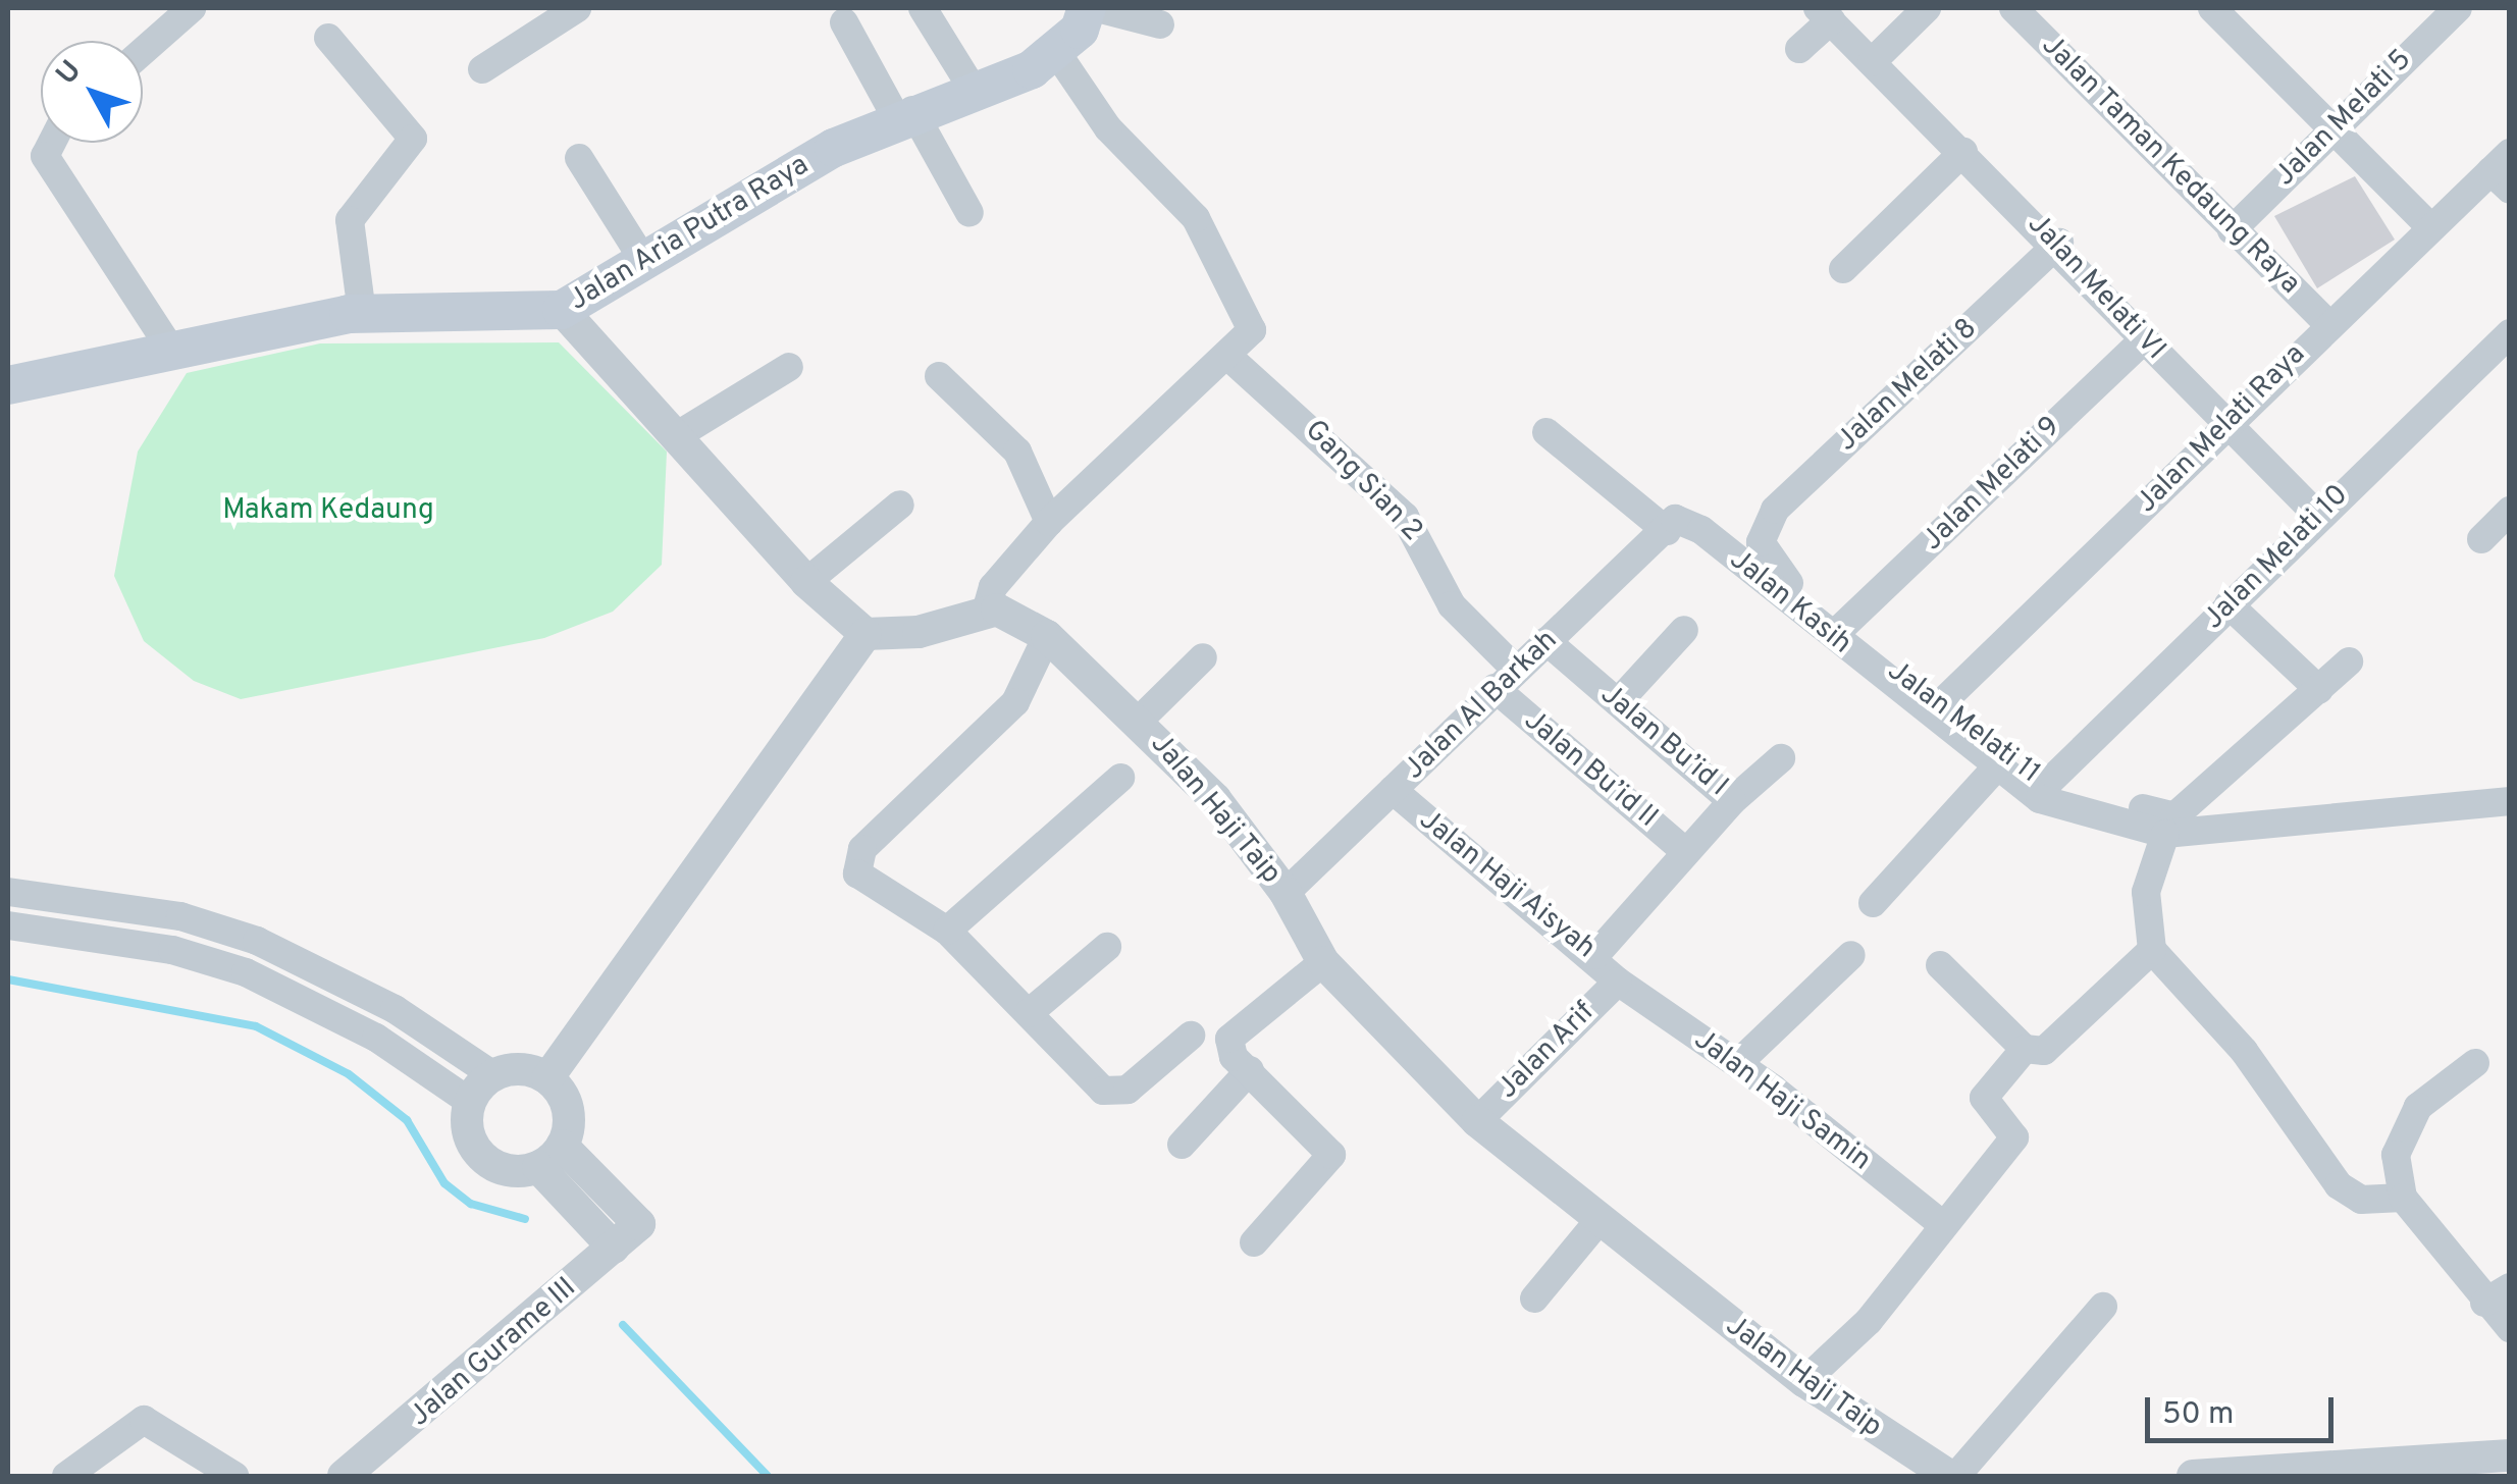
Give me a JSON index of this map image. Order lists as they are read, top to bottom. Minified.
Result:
{"streets":{"main road":["Jalan Aria Putra Raya"],"street":["Jalan Melati 5","Jalan Taman Kedaung Raya","Jalan Melati VI","Jalan Melati 8","Jalan Melati Raya","Gang Sian 2","Jalan Melati 9","Jalan Melati 10","Jalan Kasih","Jalan Al Barkah","Jalan Melati 11","Jalan Bu’id I","Jalan Bu’id II","Jalan Haji Taip","Jalan Haji Aisyah","Jalan Arif","Jalan Haji Samin","Jalan Gurame III"]},"crossings":[["Jalan Melati 5","Jalan Taman Kedaung Raya"],["Jalan Taman Kedaung Raya","Jalan Melati Raya"],["Jalan Melati VI","Jalan Melati 8"],["Jalan Melati VI","Jalan Melati Raya"],["Jalan Melati VI","Jalan Melati 9"],["Jalan Melati VI","Jalan Melati 10"],["Jalan Melati 8","Jalan Melati 11"],["Jalan Melati Raya","Jalan Melati 11"],["Gang Sian 2","Jalan Al Barkah"],["Gang Sian 2","Jalan Bu’id II"],["Jalan Melati 9","Jalan Melati 11"],["Jalan Melati 10","Jalan Melati 11"],["Jalan Kasih","Jalan Al Barkah"],["Jalan Al Barkah","Jalan Bu’id I"],["Jalan Al Barkah","Jalan Bu’id II"],["Jalan Al Barkah","Jalan Haji Taip"],["Jalan Al Barkah","Jalan Haji Aisyah"],["Jalan Haji Taip","Jalan Arif"],["Jalan Haji Aisyah","Jalan Arif"],["Jalan Haji Aisyah","Jalan Haji Samin"],["Jalan Arif","Jalan Haji Samin"]],"parks":["Makam Kedaung"],"scale_bar":"50 m","north":"top left"}
